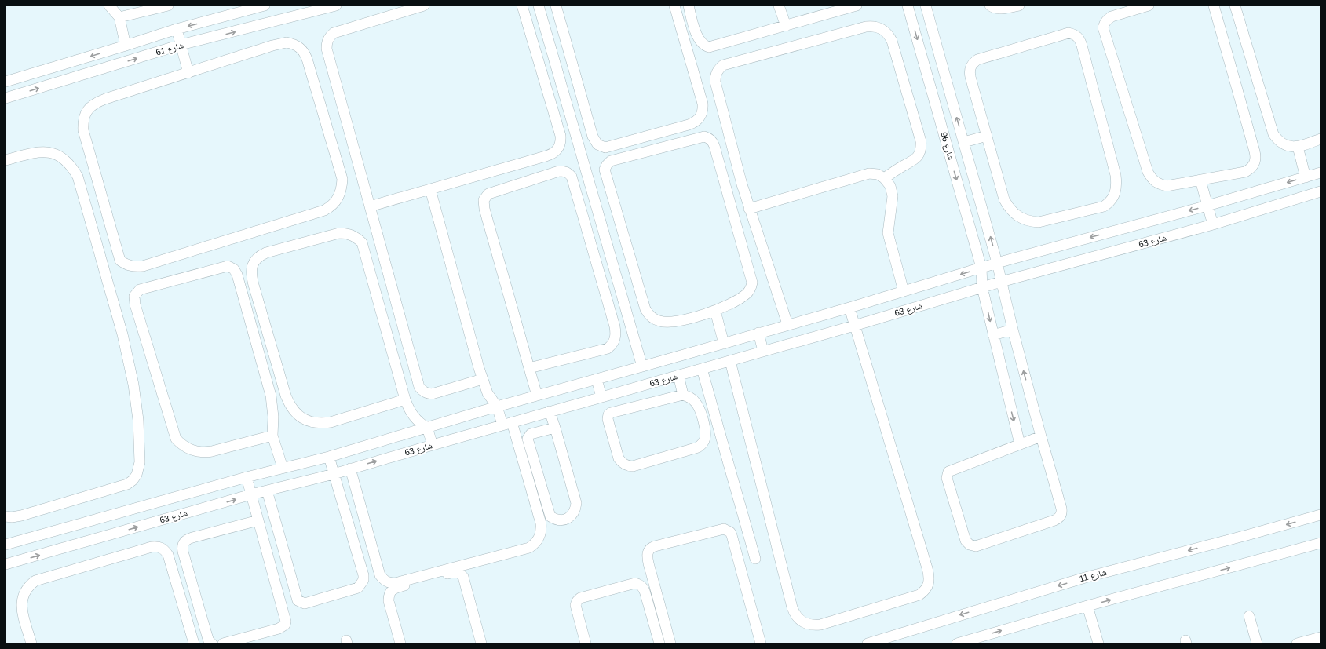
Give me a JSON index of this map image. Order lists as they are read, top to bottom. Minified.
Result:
{"streets":{"street":["شارع 61","شارع 96","شارع 63","شارع 11"]},"crossings":[["شارع 96","شارع 63"]]}
